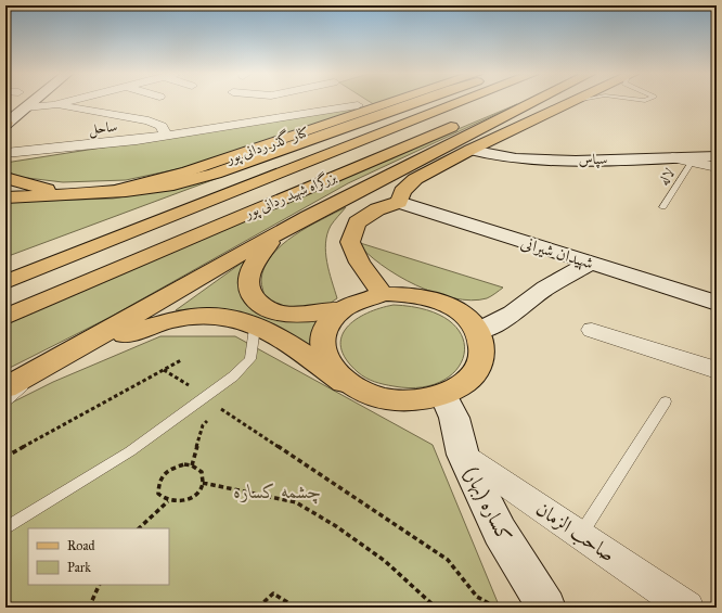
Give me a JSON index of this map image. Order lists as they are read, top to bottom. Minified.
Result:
{"streets":{"main road":["کنار گذر ردانی پور","بزرگراه شهید ردانی پور"],"street":["ساحل","سپاس","شهیدان شیرانی","کساره (بهار)","صاحب الزمان"],"lane":["لاله"]},"crossings":[["کساره (بهار)","صاحب الزمان"]],"parks":["چشمه کساره"],"legend":["Road","Park"]}
